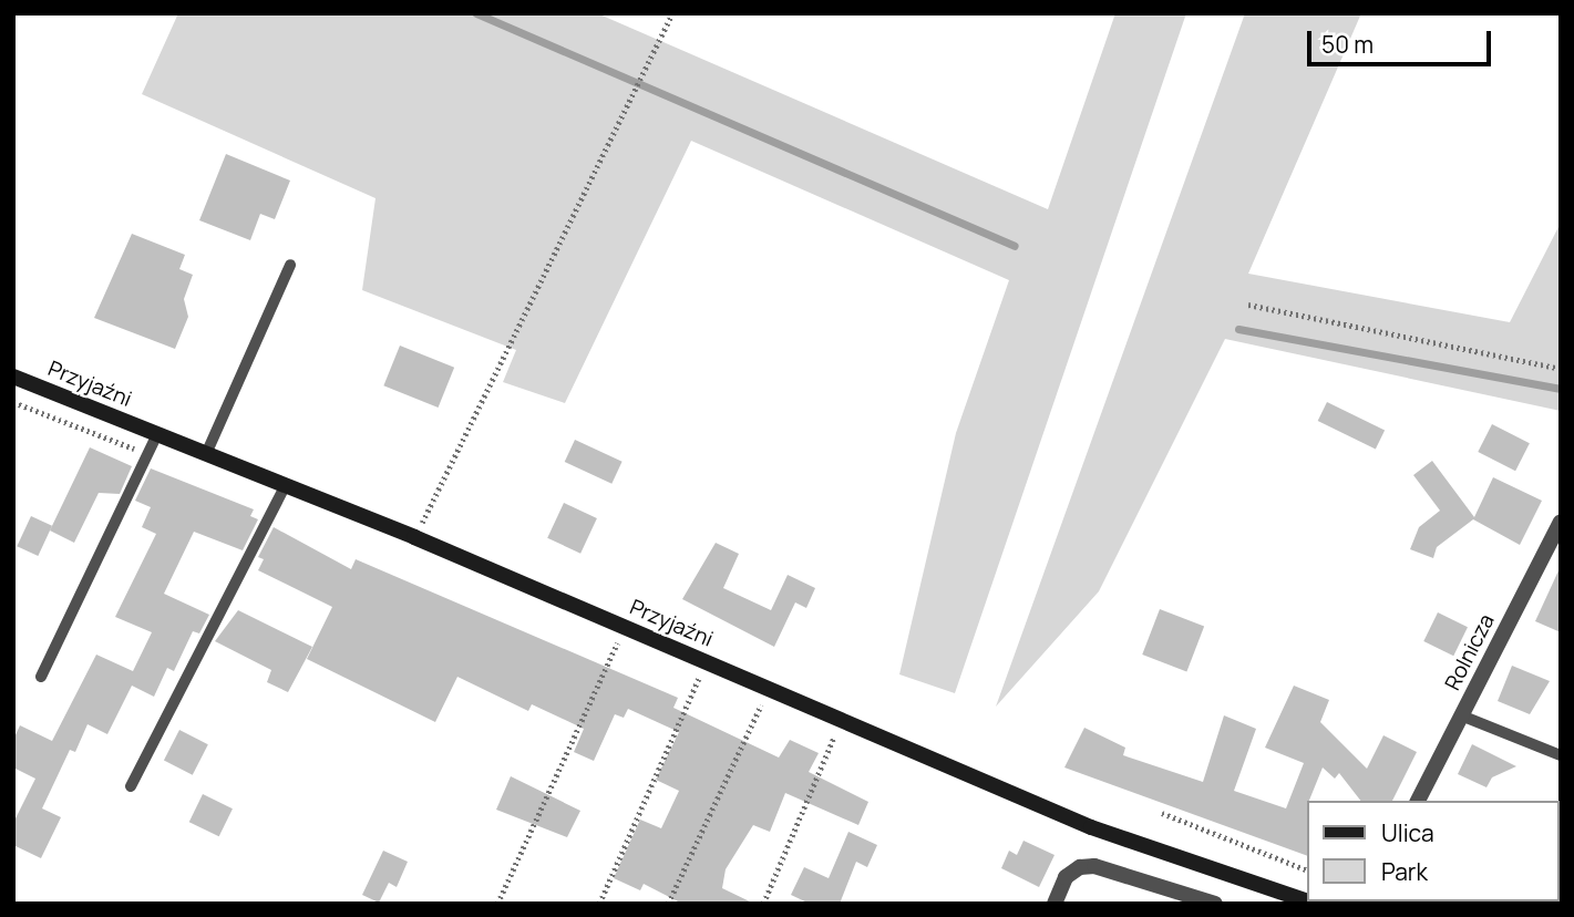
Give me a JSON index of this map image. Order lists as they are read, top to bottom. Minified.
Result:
{"streets":{"street":["Przyjaźni","Rolnicza"]},"legend":["Ulica","Park"],"scale_bar":"50 m"}
